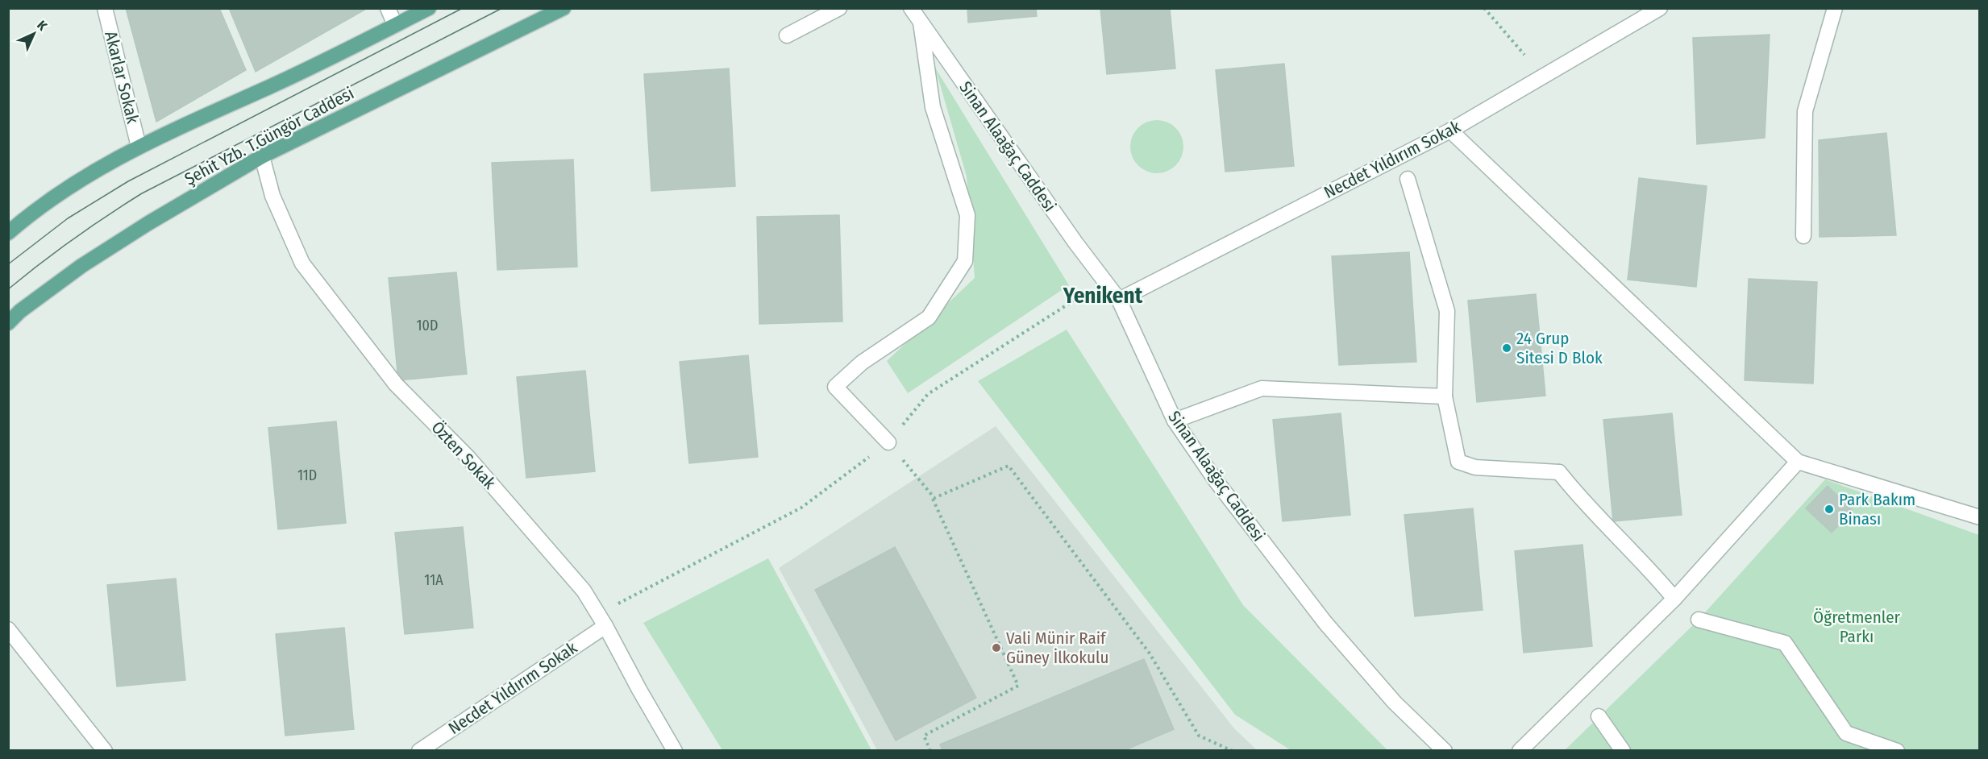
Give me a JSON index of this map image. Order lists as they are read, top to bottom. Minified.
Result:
{"streets":{"main road":["Şehit Yzb. T.Güngör Caddesi"],"street":["Akarlar Sokak","Sinan Alaağaç Caddesi","Necdet Yıldırım Sokak","Özten Sokak"]},"crossings":[["Şehit Yzb. T.Güngör Caddesi","Özten Sokak"],["Sinan Alaağaç Caddesi","Necdet Yıldırım Sokak"],["Necdet Yıldırım Sokak","Özten Sokak"]],"districts":["Yenikent"],"parks":["Öğretmenler Parkı"],"places":["24 Grup Sitesi D Blok","Park Bakım Binası","Vali Münir Raif Güney İlkokulu"],"house_numbers":["10D","11D","11A"],"north":"top right"}
